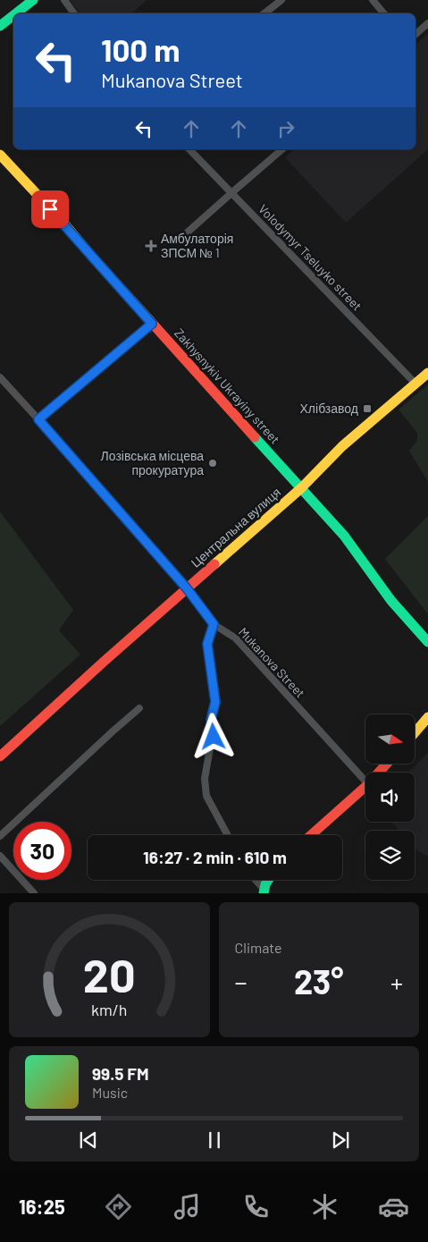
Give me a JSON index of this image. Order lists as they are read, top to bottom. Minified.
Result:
{"streets":{"street":["Volodymyr Tseluyko street","Zakhysnykiv Ukrayiny street","Центральна вулиця","Mukanova Street"]},"crossings":[["Volodymyr Tseluyko street","Центральна вулиця"],["Zakhysnykiv Ukrayiny street","Центральна вулиця"],["Центральна вулиця","Mukanova Street"]],"places":{"health":["Амбулаторія ЗПСМ № 1"],"transit":["Хлібзавод"],"other":["Лозівська місцева прокуратура"]},"north":"right","page":{"turn":["100 m","Mukanova Street"],"limit":"30","trip":"16:27 · 2 min · 610 m","tile":"Climate","heat":["−","23°","+"],"song":["99.5 FM","Music"],"tabs":"16:25","gauge":["20","km/h"]}}
